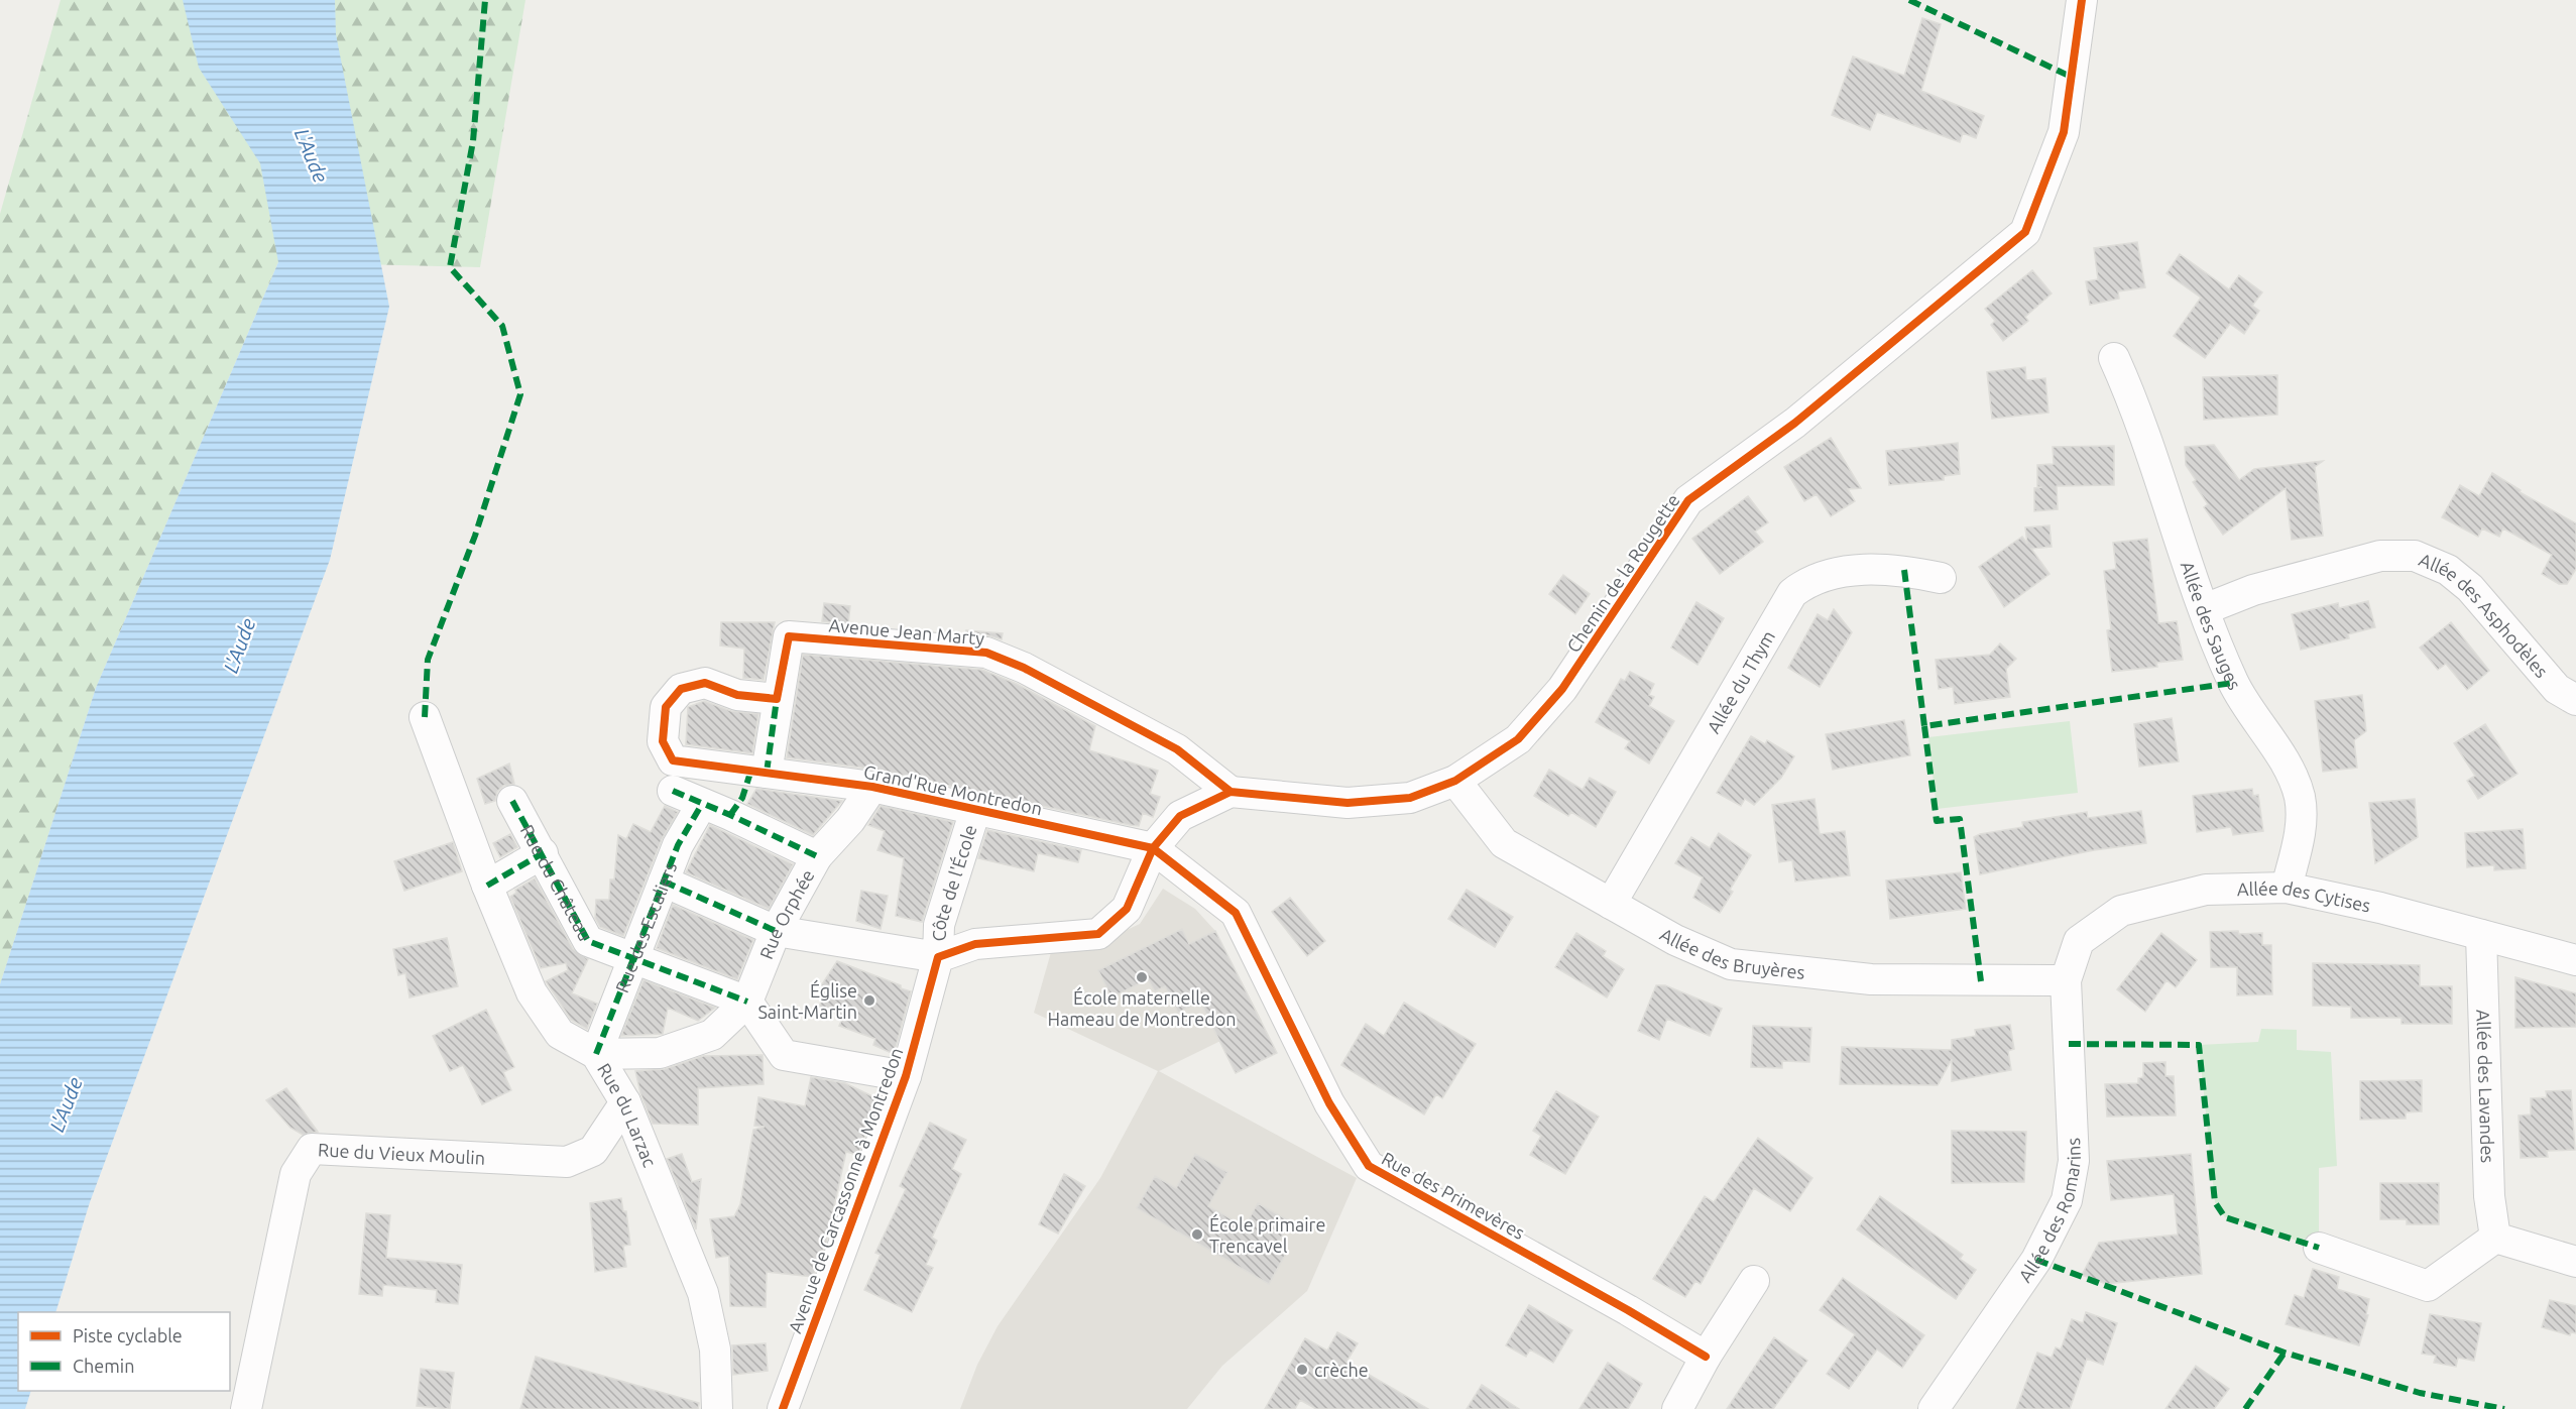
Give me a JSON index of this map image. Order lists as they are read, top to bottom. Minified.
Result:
{"streets":{"street":["Chemin de la Rougette","Allée des Asphodèles","Allée des Sauges","Avenue Jean Marty","Allée du Thym","Grand'Rue Montredon","Rue du Château","Côte de l'École","Allée des Cytises","Rue Orphée","Rue des Escaliers","Allée des Bruyères","Allée des Lavandes","Rue du Larzac","Rue du Vieux Moulin","Avenue de Carcassonne à Montredon","Rue des Primevères","Allée des Romarins"]},"crossings":[["Chemin de la Rougette","Avenue Jean Marty"],["Chemin de la Rougette","Allée des Bruyères"],["Allée des Asphodèles","Allée des Sauges"],["Allée des Sauges","Allée des Cytises"],["Avenue Jean Marty","Grand'Rue Montredon"],["Allée du Thym","Allée des Bruyères"],["Grand'Rue Montredon","Côte de l'École"],["Grand'Rue Montredon","Rue Orphée"],["Grand'Rue Montredon","Rue des Primevères"],["Rue du Château","Rue Orphée"],["Rue du Château","Rue des Escaliers"],["Côte de l'École","Avenue de Carcassonne à Montredon"],["Allée des Cytises","Allée des Bruyères"],["Allée des Cytises","Allée des Lavandes"],["Allée des Cytises","Allée des Romarins"],["Rue Orphée","Rue des Escaliers"],["Rue Orphée","Rue du Larzac"],["Rue des Escaliers","Rue du Larzac"],["Allée des Bruyères","Allée des Romarins"],["Rue du Larzac","Rue du Vieux Moulin"]],"water":["L'Aude"],"places":["École maternelle Hameau de Montredon","Église Saint-Martin","École primaire Trencavel","crèche"],"legend":["Piste cyclable","Chemin"]}
